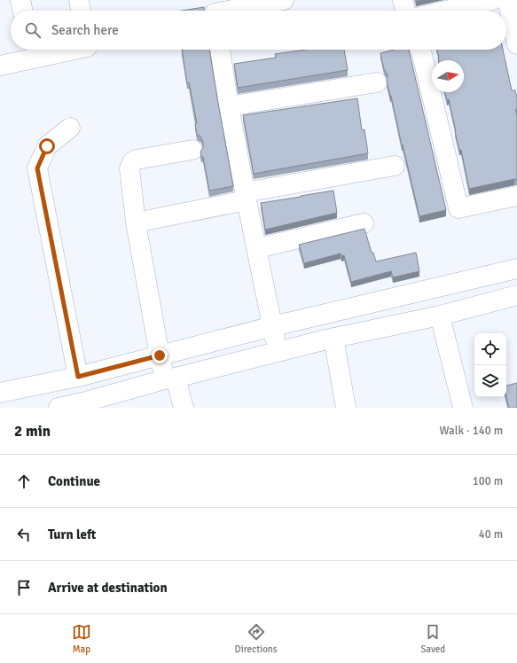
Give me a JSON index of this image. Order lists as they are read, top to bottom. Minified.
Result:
{"north":"right","page":{"search":"Search here","heading":["2 min","Walk · 140 m"],"list":[["Continue","100 m"],["Turn left","40 m"],"Arrive at destination"],"nav":["Map","Directions","Saved"]}}
